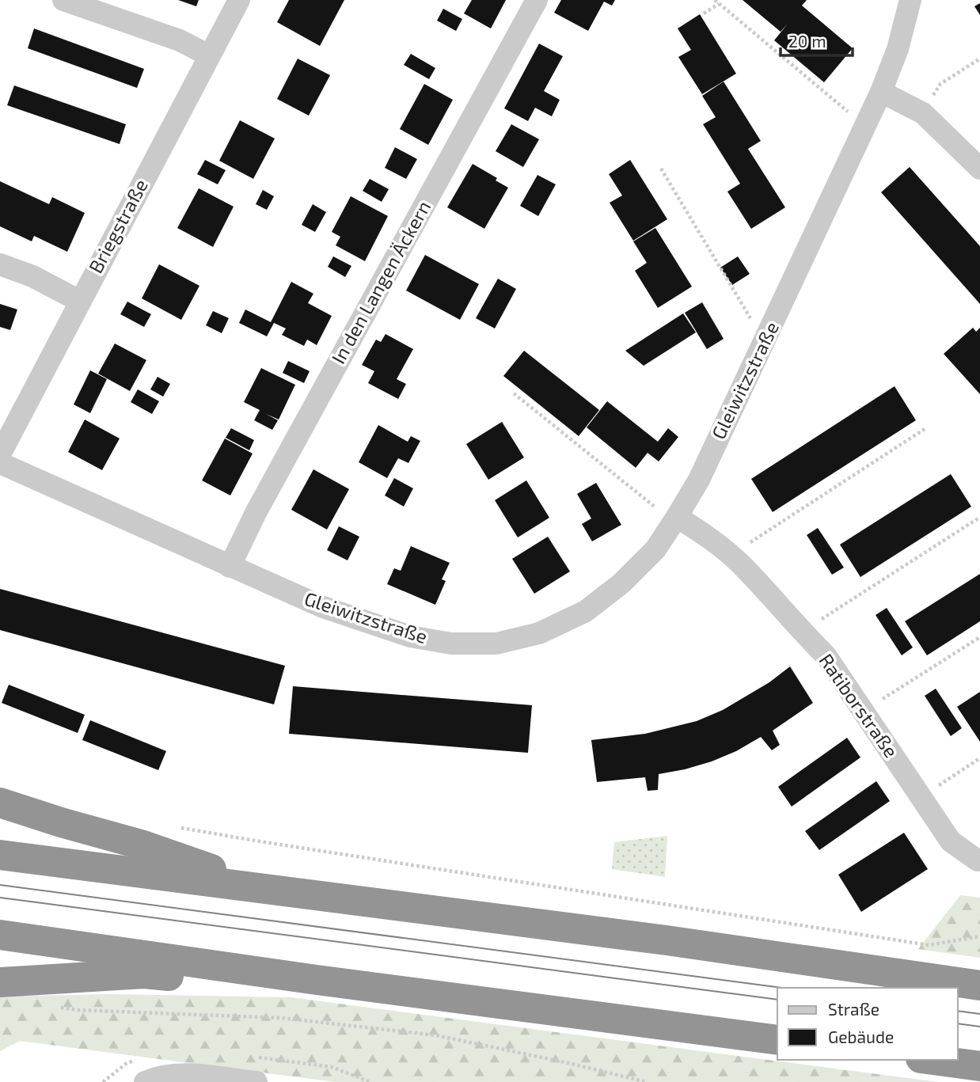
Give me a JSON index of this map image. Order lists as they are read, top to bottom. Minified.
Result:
{"streets":{"street":["Briegstraße","In den Langen Äckern","Gleiwitzstraße","Ratiborstraße"]},"crossings":[["In den Langen Äckern","Gleiwitzstraße"],["Gleiwitzstraße","Ratiborstraße"]],"legend":["Straße","Gebäude"],"scale_bar":"20 m"}
